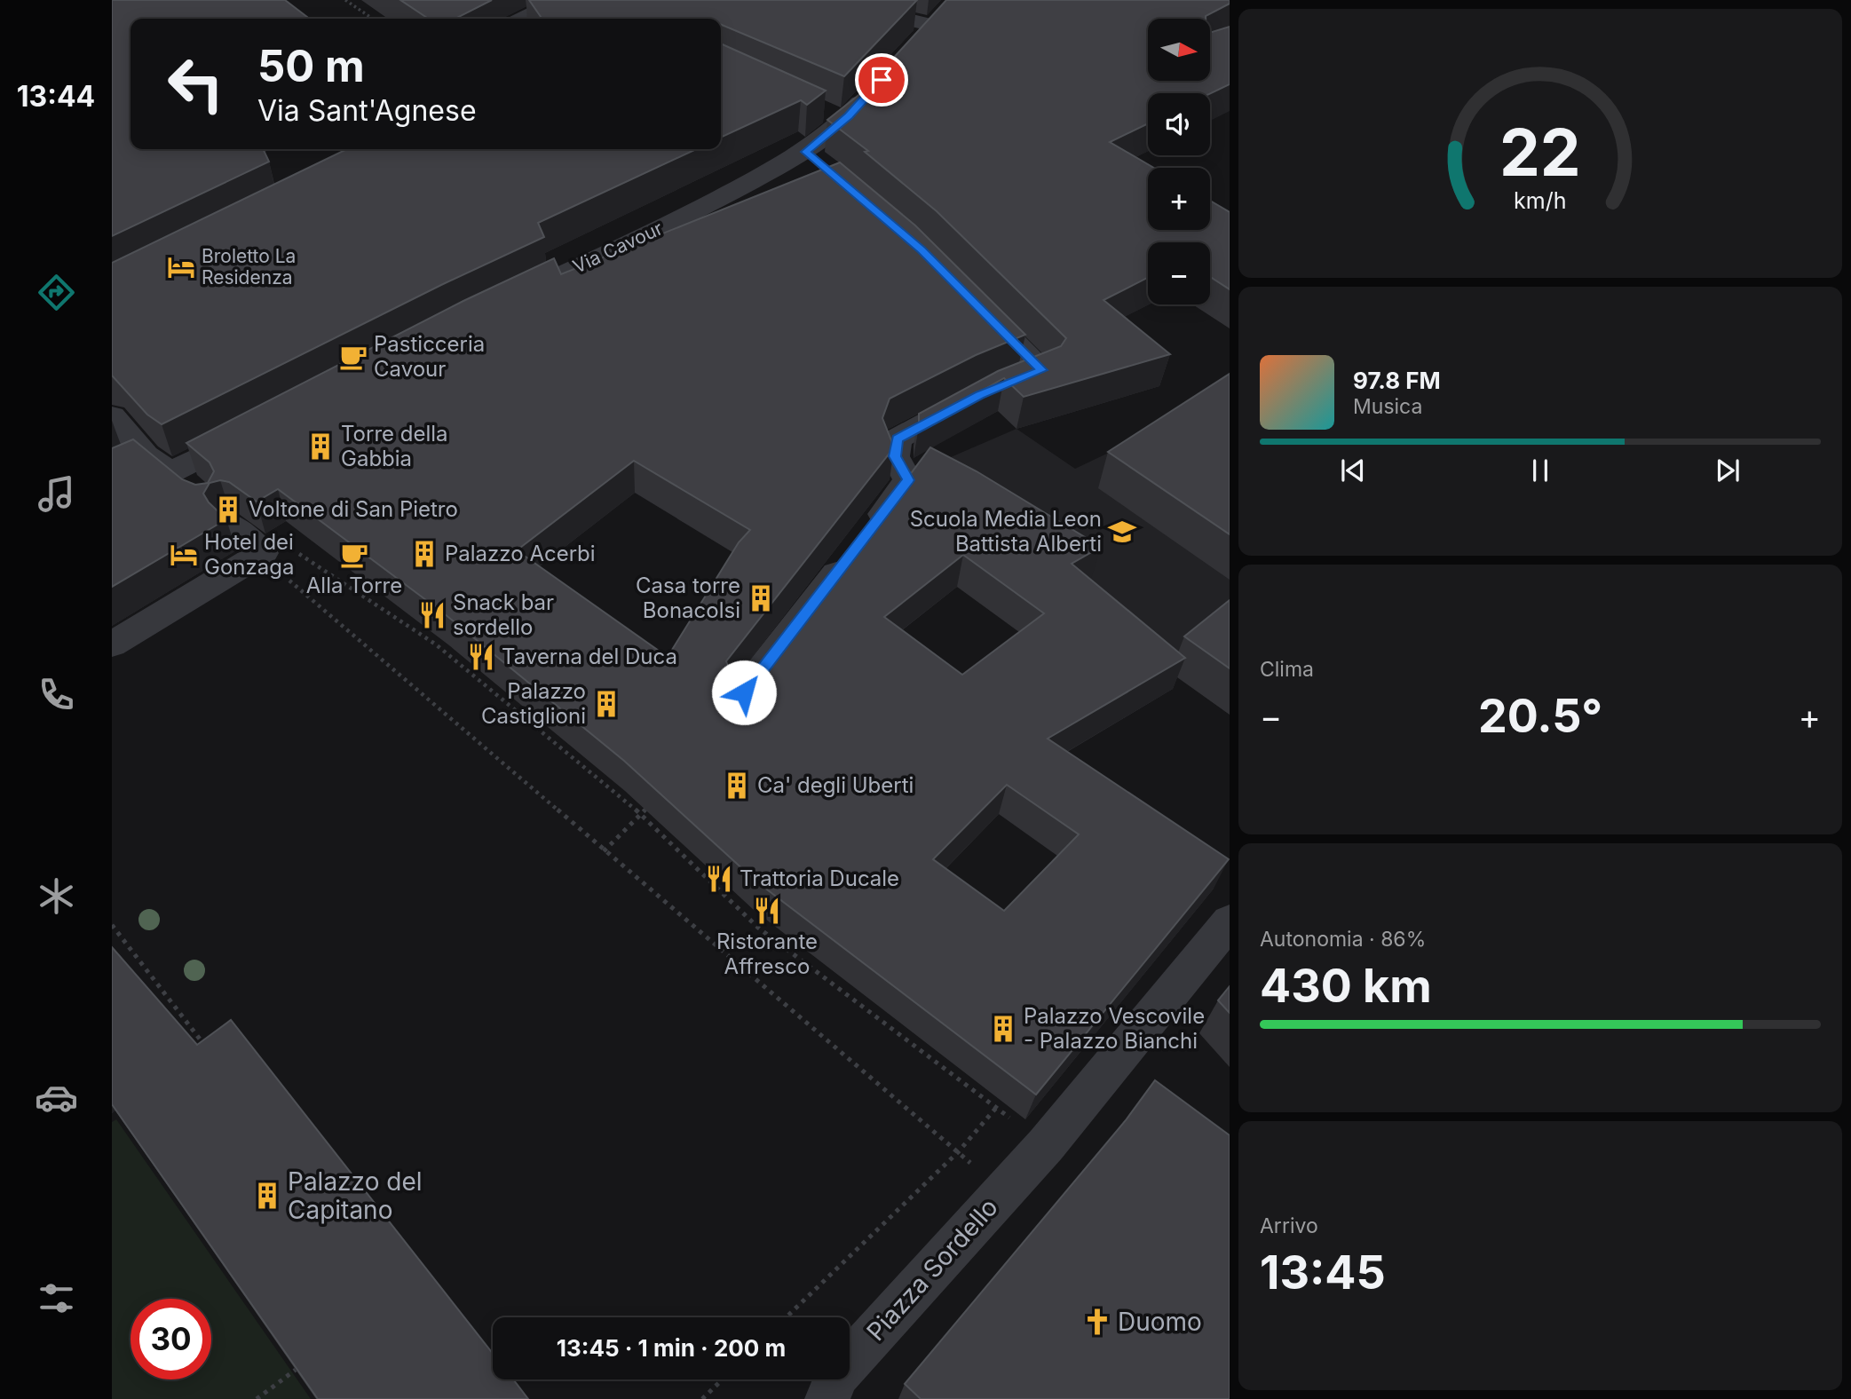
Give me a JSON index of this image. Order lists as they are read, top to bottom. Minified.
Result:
{"streets":{"street":["Via Cavour","Piazza Sordello"]},"places":{"hotel":["Broletto La Residenza","Hotel dei Gonzaga"],"cafe":["Pasticceria Cavour","Alla Torre"],"building":["Torre della Gabbia","Voltone di San Pietro","Palazzo Acerbi","Casa torre Bonacolsi","Palazzo Castiglioni","Ca' degli Uberti","Palazzo Vescovile - Palazzo Bianchi","Palazzo del Capitano"],"school or university":["Scuola Media Leon Battista Alberti"],"restaurant":["Snack bar sordello","Taverna del Duca","Trattoria Ducale","Ristorante Affresco"],"church":["Duomo"]},"north":"right","page":{"tabs":"13:44","map_buttons":["+","−"],"turn":["50 m","Via Sant'Agnese"],"song":["97.8 FM","Musica"],"tile":["Clima",["Autonomia · 86%","430 km"],["Arrivo","13:45"]],"heat":["−","20.5°","+"],"limit":"30","trip":"13:45 · 1 min · 200 m","gauge":["22","km/h"]}}
